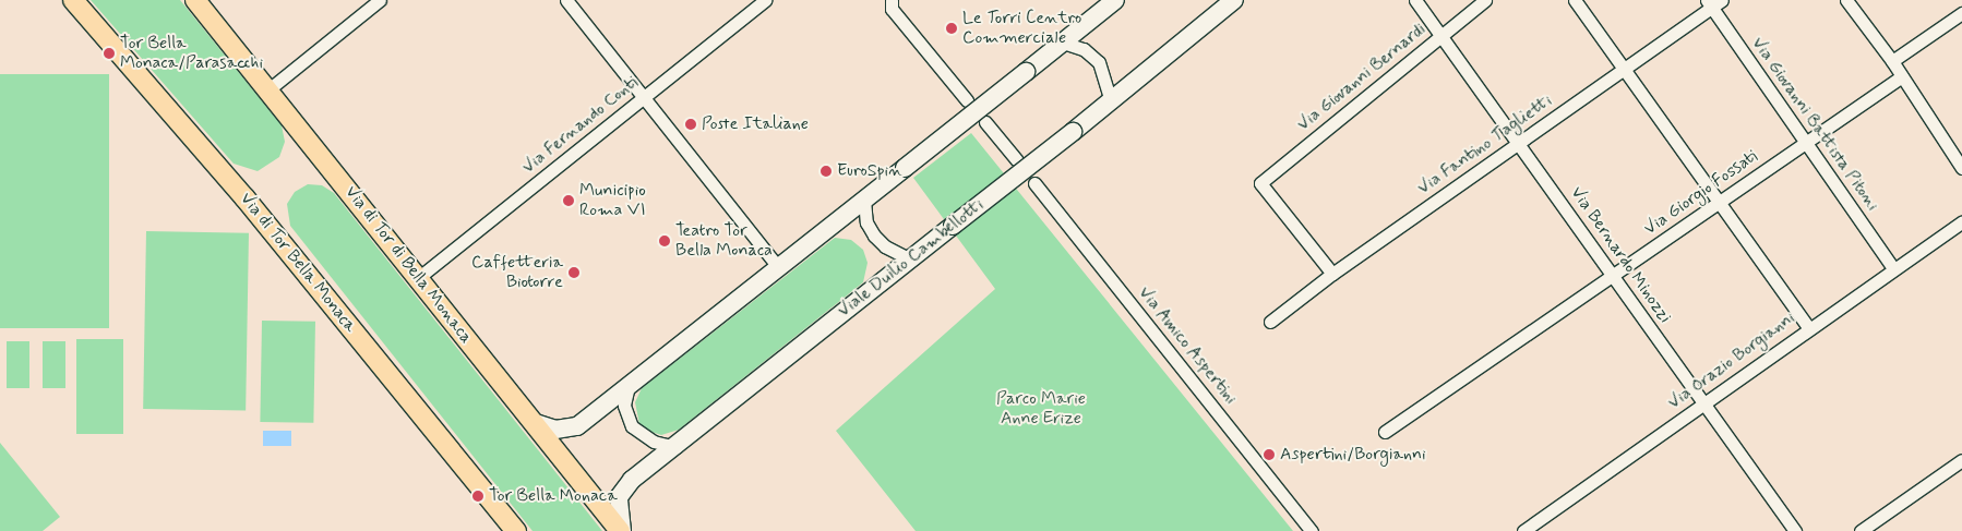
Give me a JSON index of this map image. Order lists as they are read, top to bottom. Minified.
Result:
{"streets":{"main road":["Viale Duilio Cambellotti","Via di Tor Bella Monaca","Via di Tor di Bella Monaca"],"street":["Via Giovanni Bernardi","Via Giovanni Battista Pitoni","Via Fernando Conti","Via Fantino Taglietti","Via Giorgio Fossati","Via Bernardo Minozzi","Via Amico Aspertini","Via Orazio Borgianni"]},"crossings":[["Via Giovanni Bernardi","Via Fantino Taglietti"],["Via Giovanni Bernardi","Via Bernardo Minozzi"],["Via Giovanni Battista Pitoni","Via Fantino Taglietti"],["Via Giovanni Battista Pitoni","Via Giorgio Fossati"],["Via Giovanni Battista Pitoni","Via Orazio Borgianni"],["Via Fernando Conti","Via di Tor di Bella Monaca"],["Via Fantino Taglietti","Via Bernardo Minozzi"],["Via Giorgio Fossati","Via Bernardo Minozzi"],["Via Bernardo Minozzi","Via Orazio Borgianni"],["Viale Duilio Cambellotti","Via di Tor di Bella Monaca"]],"parks":["Parco Marie Anne Erize"],"places":["Le Torri Centro Commerciale","Tor Bella Monaca/Parasacchi","Poste Italiane","EuroSpin","Municipio Roma VI","Teatro Tor Bella Monaca","Caffetteria Biotorre","Aspertini/Borgianni","Tor Bella Monaca"]}
